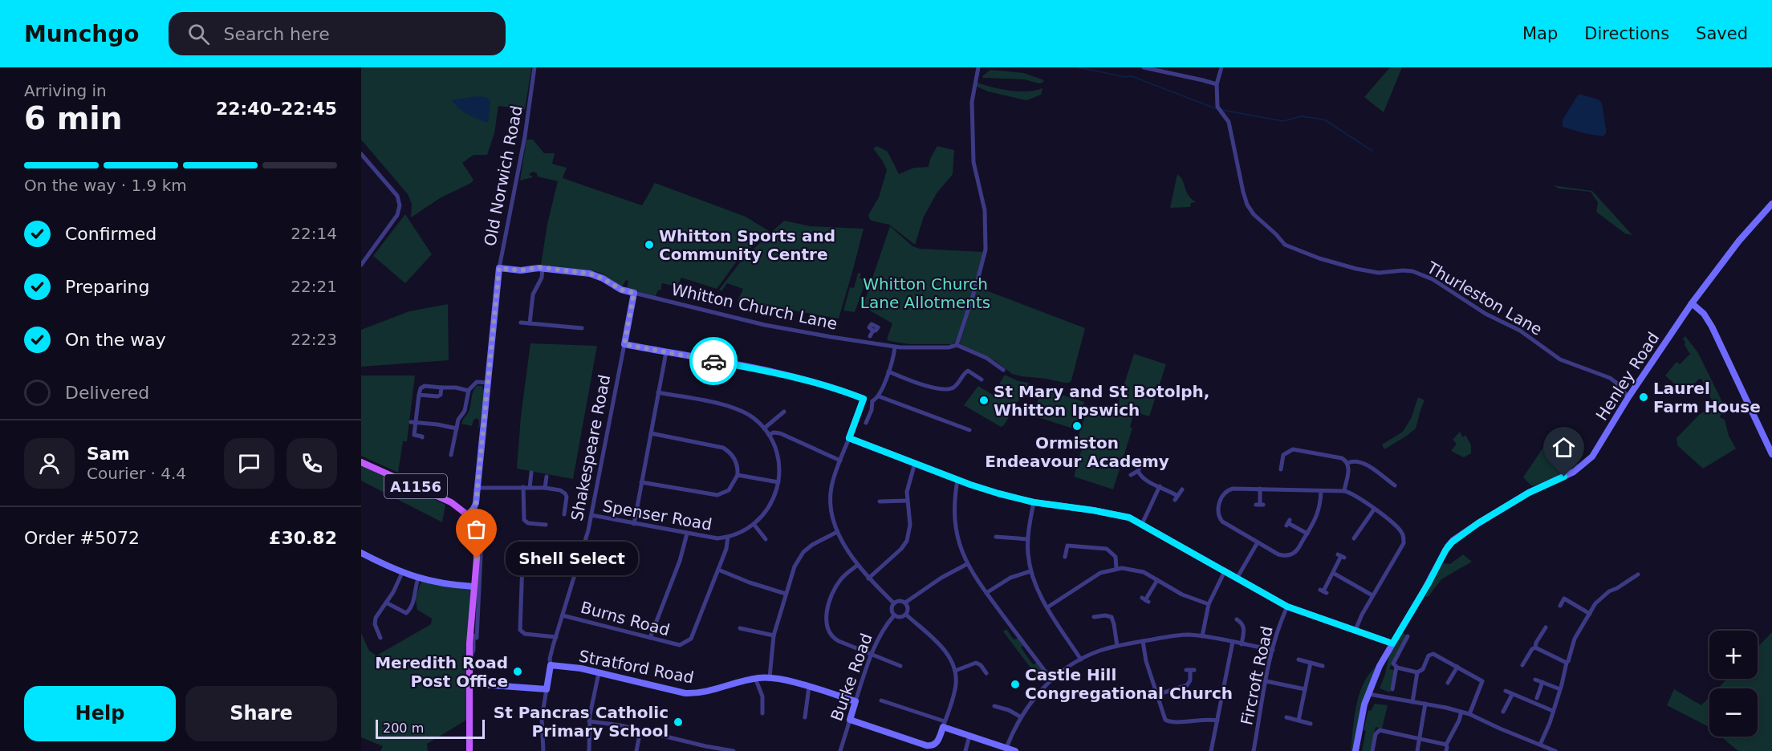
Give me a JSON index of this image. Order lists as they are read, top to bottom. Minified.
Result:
{"streets":{"main road":["A1156"],"street":["Old Norwich Road","Thurleston Lane","Whitton Church Lane","Henley Road","Shakespeare Road","Spenser Road","Burns Road","Stratford Road","Fircroft Road","Burke Road"]},"crossings":[["Old Norwich Road","Whitton Church Lane"],["Old Norwich Road","A1156"],["Thurleston Lane","Henley Road"],["Whitton Church Lane","Shakespeare Road"],["Shakespeare Road","Spenser Road"],["Shakespeare Road","Burns Road"],["Shakespeare Road","Stratford Road"],["Stratford Road","Burke Road"]],"parks":["Whitton Church Lane Allotments"],"places":["Whitton Sports and Community Centre","Laurel Farm House","St Mary and St Botolph, Whitton Ipswich","Ormiston Endeavour Academy","Shell Select","Meredith Road Post Office","Castle Hill Congregational Church","St Pancras Catholic Primary School"],"scale_bar":"200 m","page":{"header":"Munchgo","search":"Search here","nav":["Map","Directions","Saved"],"heading":["6 min","Arriving in","22:40–22:45"],"panel":["Sam","Courier · 4.4","Order #5072","£30.82"],"bar":"On the way · 1.9 km","list":[["Confirmed","22:14"],["Preparing","22:21"],["On the way","22:23"],"Delivered"],"bubble":"Shell Select","map_buttons":["+","−"],"buttons":["Help","Share"],"scale":"200 m"}}
